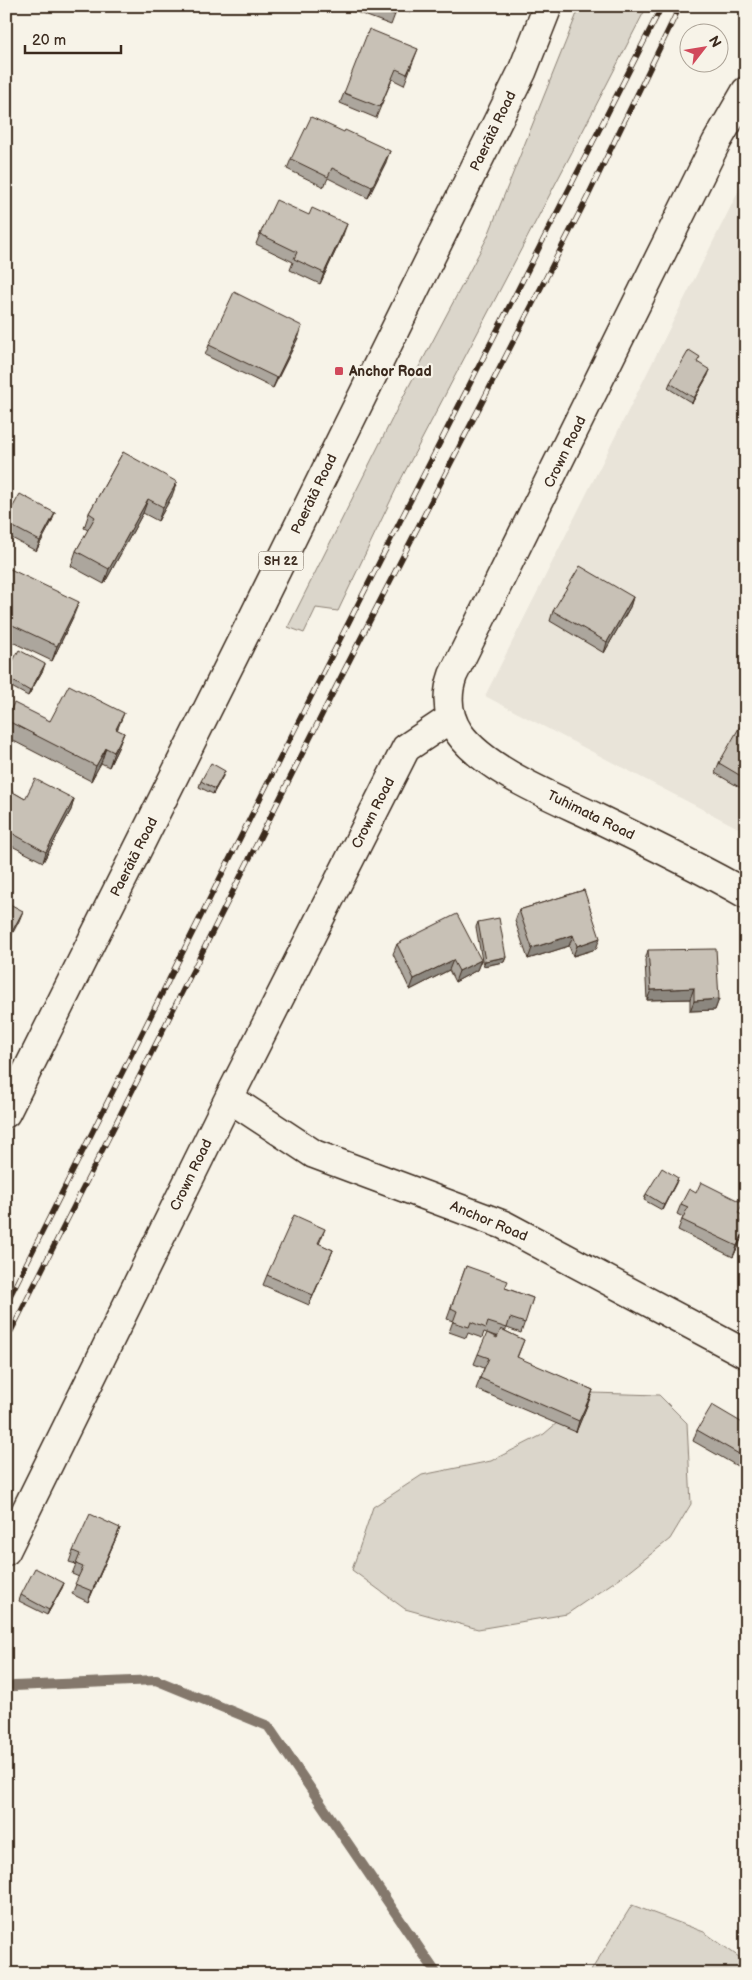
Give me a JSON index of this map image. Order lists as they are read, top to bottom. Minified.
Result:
{"streets":{"main road":["Paerātā Road","Crown Road","SH 22","Tuhimata Road","Anchor Road"]},"crossings":[["Crown Road","Tuhimata Road"],["Crown Road","Anchor Road"]],"places":{"transit":["Anchor Road"]},"scale_bar":"20 m","north":"top right"}
